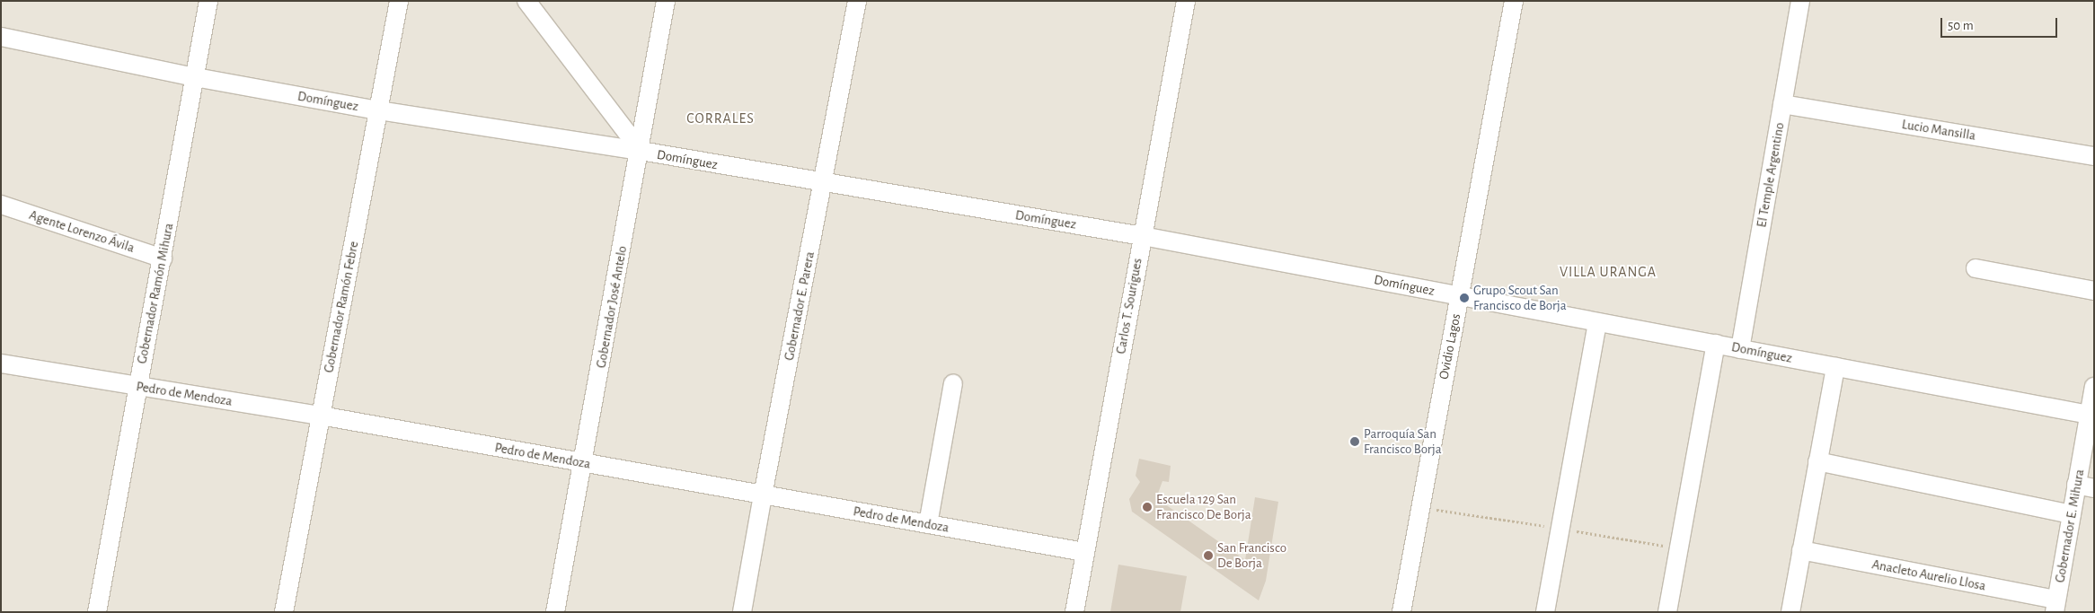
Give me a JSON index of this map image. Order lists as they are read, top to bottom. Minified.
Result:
{"streets":{"street":["Domínguez","Lucio Mansilla","El Temple Argentino","Agente Lorenzo Ávila","Gobernador Ramón Mihura","Gobernador E. Parera","Carlos T. Sourigues","Gobernador Ramón Febre","Gobernador José Antelo","Ovidio Lagos","Pedro de Mendoza","Gobernador E. Mihura","Anacleto Aurelio Llosa"]},"crossings":[["Domínguez","El Temple Argentino"],["Domínguez","Gobernador Ramón Mihura"],["Domínguez","Gobernador E. Parera"],["Domínguez","Carlos T. Sourigues"],["Domínguez","Gobernador Ramón Febre"],["Domínguez","Gobernador José Antelo"],["Domínguez","Ovidio Lagos"],["Domínguez","Gobernador E. Mihura"],["Lucio Mansilla","El Temple Argentino"],["Agente Lorenzo Ávila","Gobernador Ramón Mihura"],["Gobernador Ramón Mihura","Pedro de Mendoza"],["Gobernador E. Parera","Pedro de Mendoza"],["Carlos T. Sourigues","Pedro de Mendoza"],["Gobernador Ramón Febre","Pedro de Mendoza"],["Gobernador José Antelo","Pedro de Mendoza"],["Gobernador E. Mihura","Anacleto Aurelio Llosa"]],"districts":["CORRALES","VILLA URANGA"],"places":["Grupo Scout San Francisco de Borja","Parroquía San Francisco Borja","Escuela 129 San Francisco De Borja","San Francisco De Borja"],"scale_bar":"50 m"}
